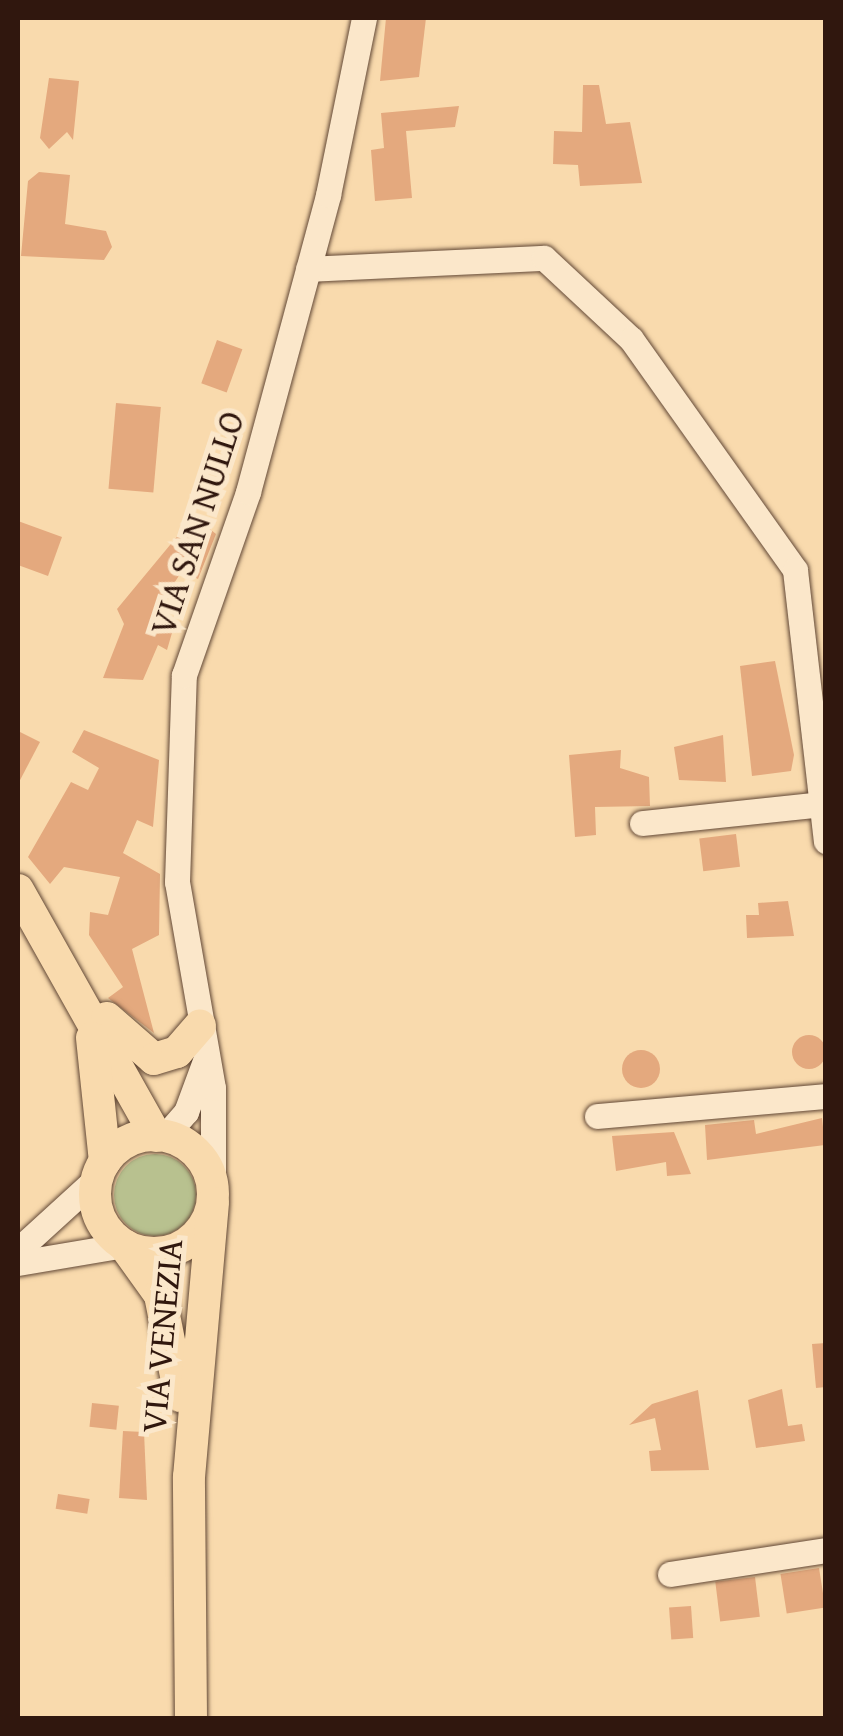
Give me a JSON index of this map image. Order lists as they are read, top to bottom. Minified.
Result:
{"streets":{"main road":["VIA VENEZIA"],"street":["VIA SAN NULLO"]},"crossings":[["VIA SAN NULLO","VIA VENEZIA"]]}
